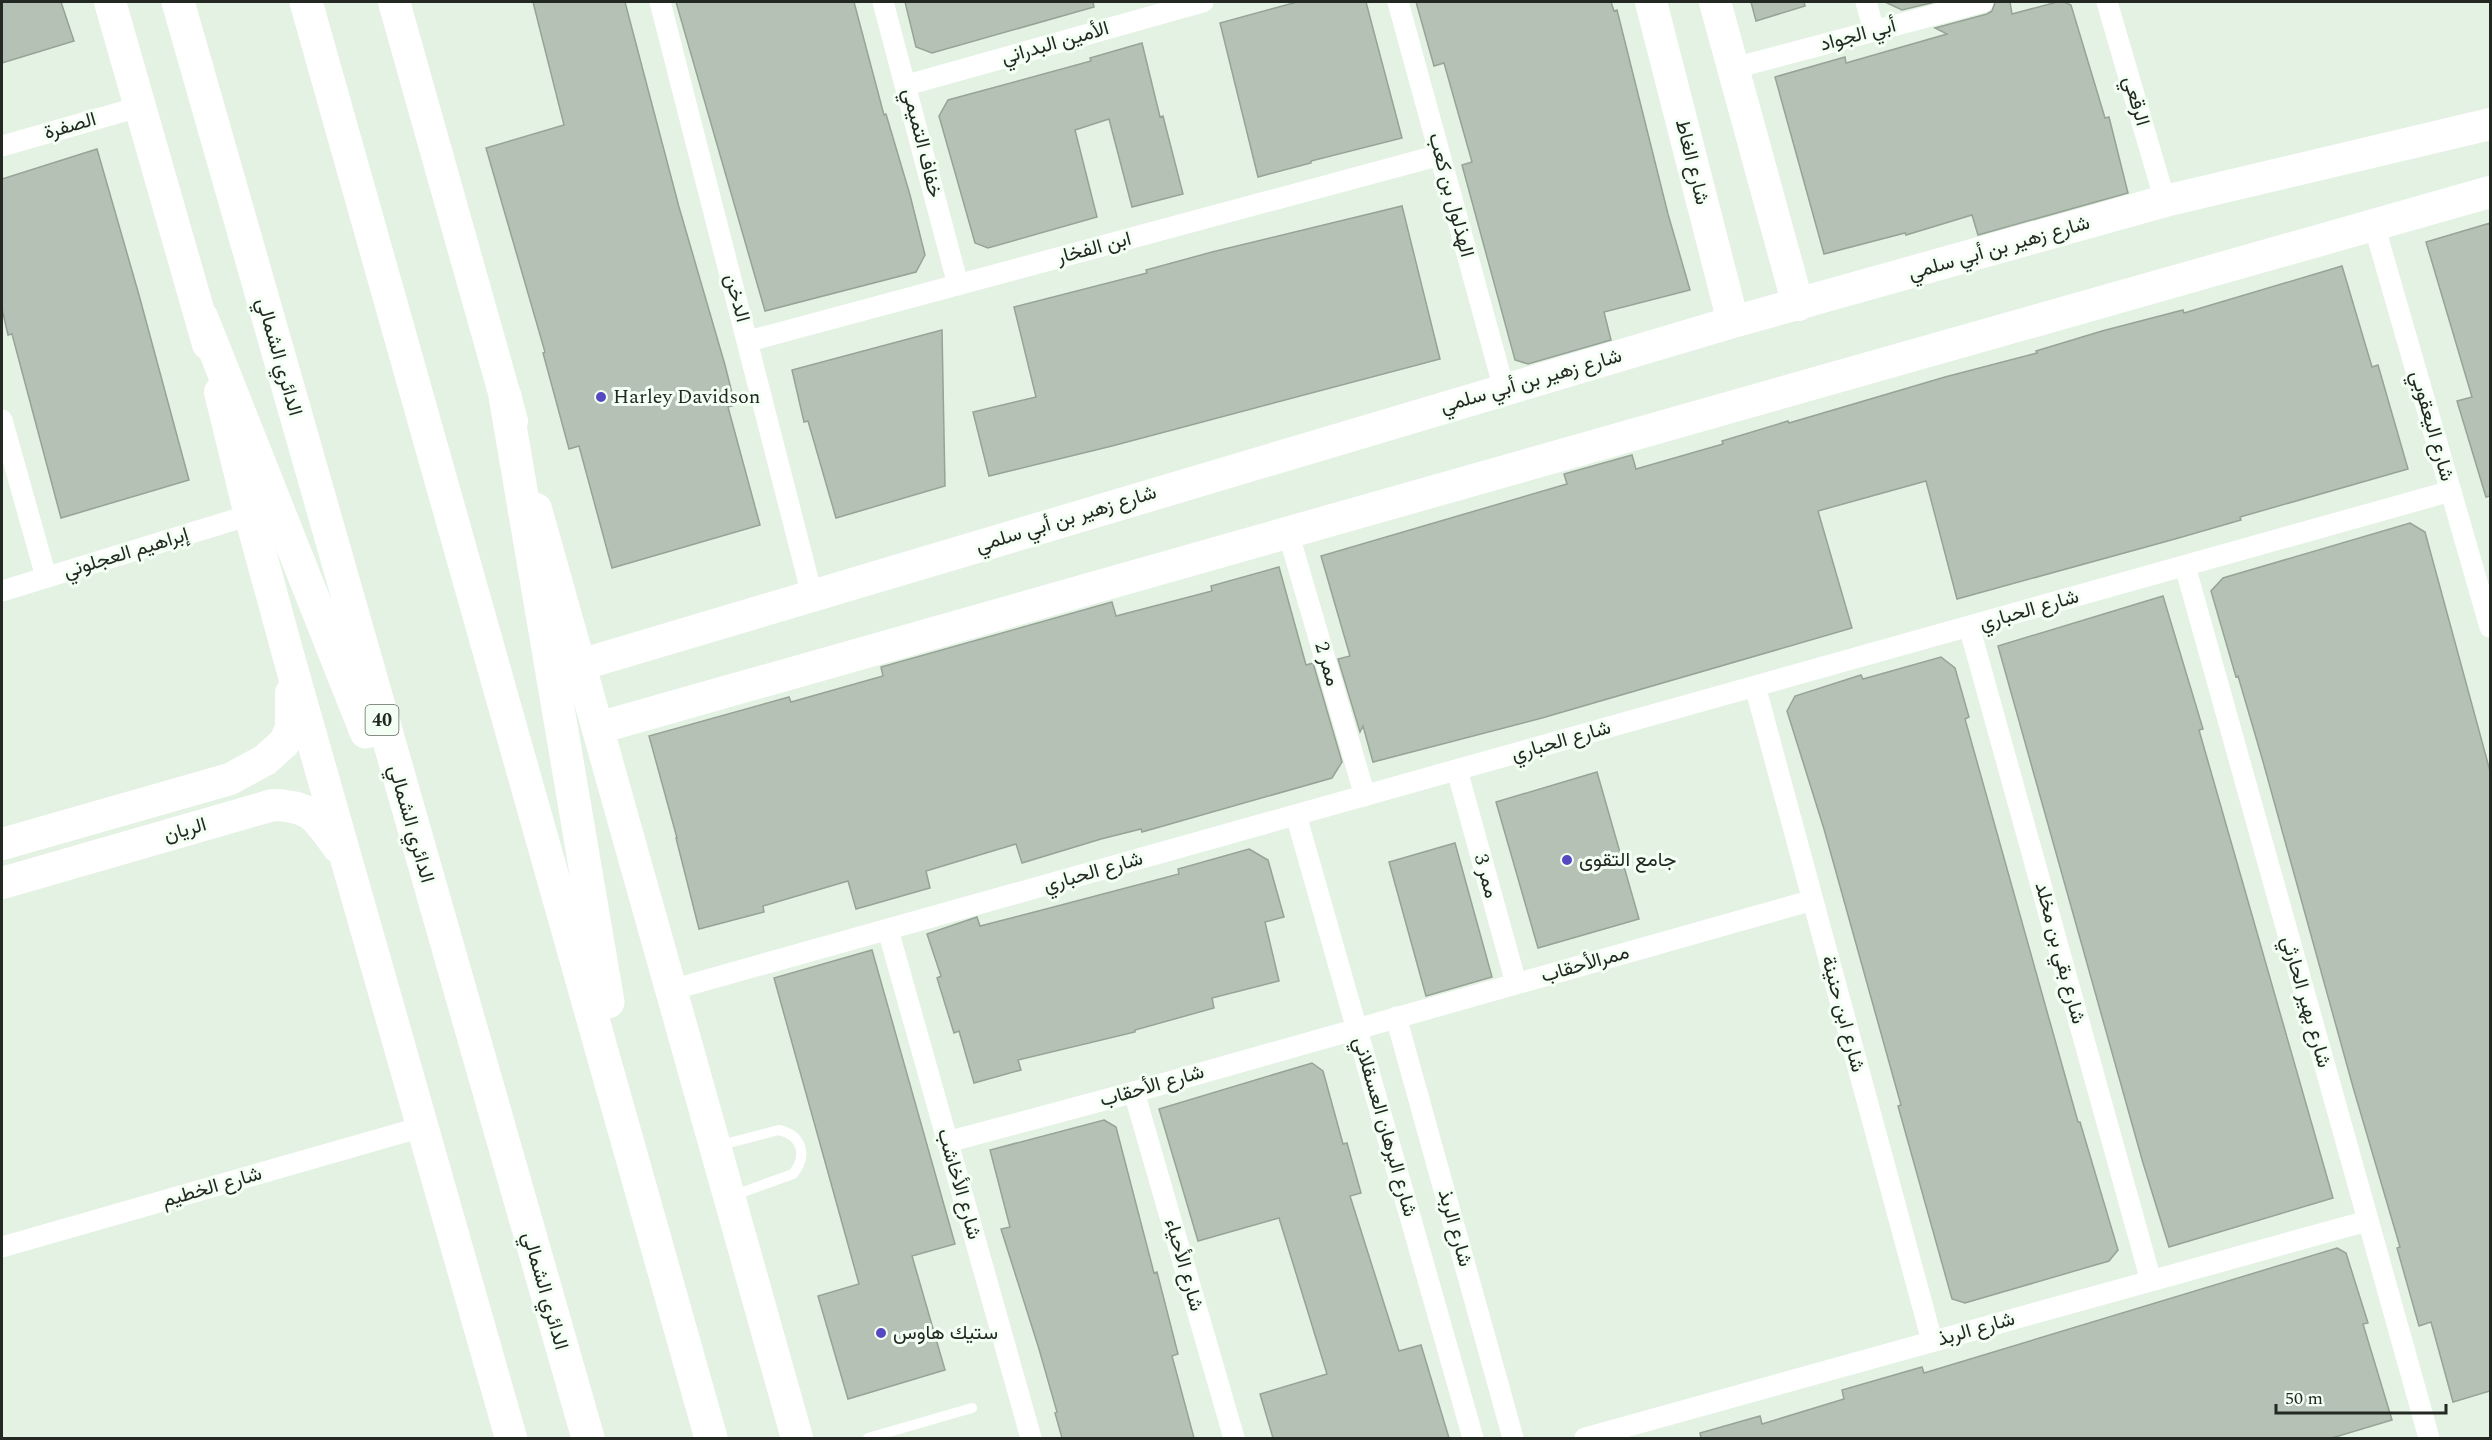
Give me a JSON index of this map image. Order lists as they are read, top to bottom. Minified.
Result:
{"streets":{"highway":["الدائري الشمالي","40"],"street":["أبي الجواد","الأمين البدراني","الرقعي","الصفرة","خفاف التميمي","شارع الغاط","الهذلول بن كعب","ابن الفخار","شارع زهير بن أبي سلمي","الدخن","شارع اليعقوبي","إبراهيم العجلوني","شارع الحباري","ممر 2","الريان","ممر 3","شارع بقي بن مخلد","ممرالأحقاب","شارع بهير الحارثي","شارع ابن حنينة","شارع الأحقاب","شارع البرهان العسقلاني","شارع الأخاشب","شارع الخطيم","شارع الربذ","شارع الأحياء"]},"crossings":[["الأمين البدراني","خفاف التميمي"],["الرقعي","شارع زهير بن أبي سلمي"],["خفاف التميمي","ابن الفخار"],["شارع الغاط","شارع زهير بن أبي سلمي"],["الهذلول بن كعب","ابن الفخار"],["الهذلول بن كعب","شارع زهير بن أبي سلمي"],["ابن الفخار","الدخن"],["شارع زهير بن أبي سلمي","الدخن"],["شارع اليعقوبي","شارع الحباري"],["شارع الحباري","ممر 2"],["شارع الحباري","ممر 3"],["شارع الحباري","شارع بقي بن مخلد"],["شارع الحباري","شارع بهير الحارثي"],["شارع الحباري","شارع ابن حنينة"],["شارع الحباري","شارع البرهان العسقلاني"],["شارع الحباري","شارع الأخاشب"],["ممر 3","ممرالأحقاب"],["شارع بقي بن مخلد","شارع الربذ"],["ممرالأحقاب","شارع ابن حنينة"],["ممرالأحقاب","شارع الأحقاب"],["ممرالأحقاب","شارع البرهان العسقلاني"],["ممرالأحقاب","شارع الربذ"],["شارع بهير الحارثي","شارع الربذ"],["شارع ابن حنينة","شارع الربذ"],["شارع الأحقاب","شارع البرهان العسقلاني"],["شارع الأحقاب","شارع الأخاشب"],["شارع الأحقاب","شارع الأحياء"]],"places":["Harley Davidson","جامع التقوى","ستيك هاوس"],"scale_bar":"50 m"}
